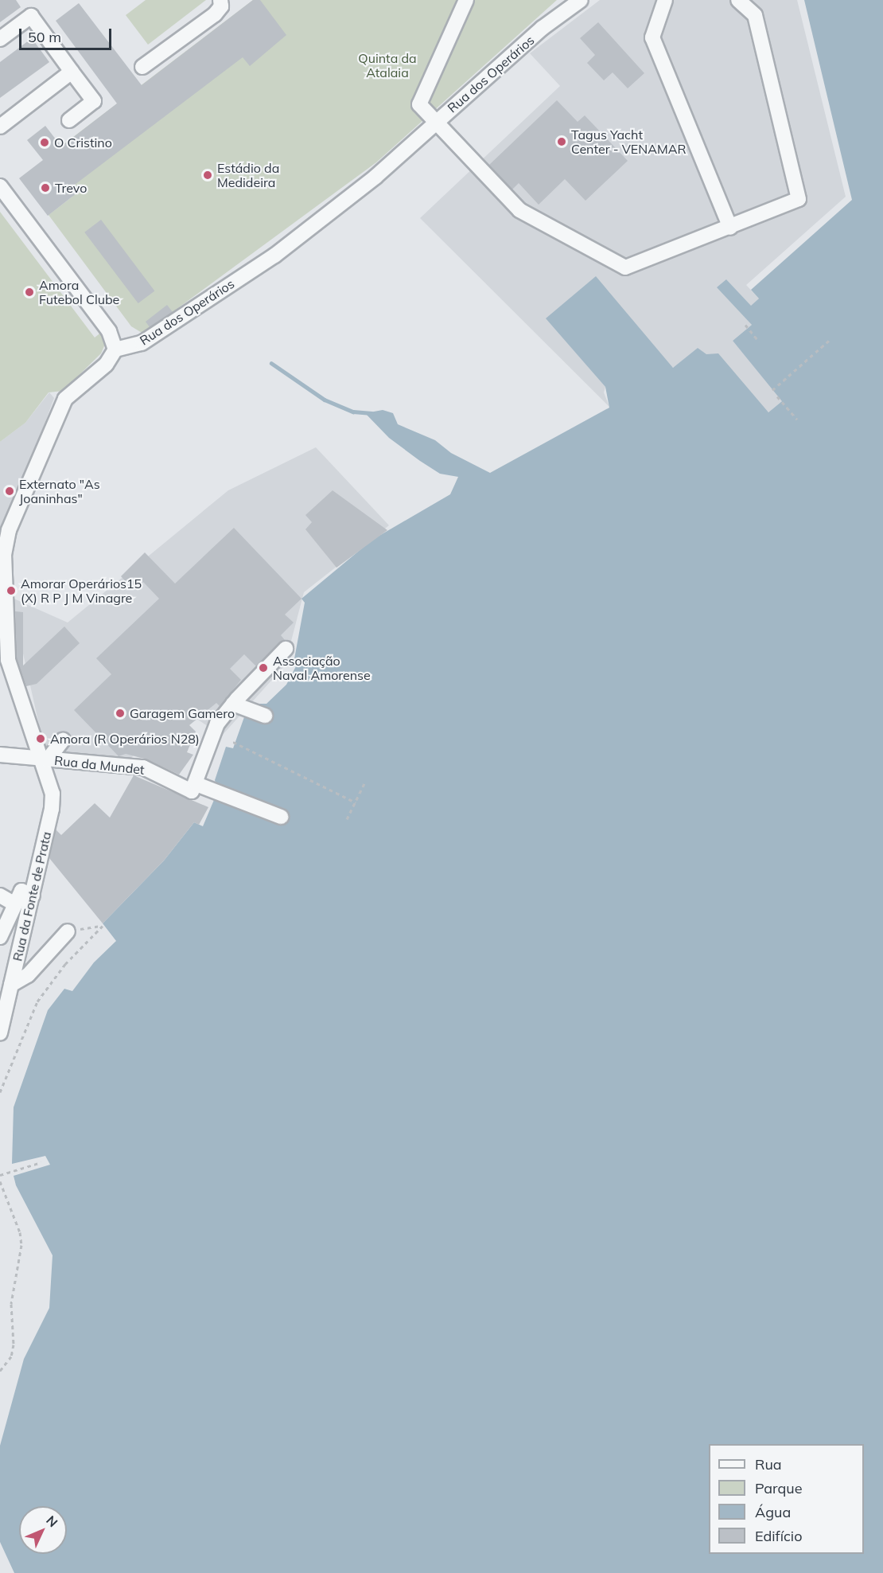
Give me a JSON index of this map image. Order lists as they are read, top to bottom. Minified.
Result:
{"streets":{"street":["Rua dos Operários","Rua da Mundet","Rua da Fonte de Prata"]},"crossings":[["Rua da Mundet","Rua da Fonte de Prata"]],"parks":["Quinta da Atalaia"],"places":["Tagus Yacht Center - VENAMAR","O Cristino","Estádio da Medideira","Trevo","Amora Futebol Clube","Externato \"As Joaninhas\"","Amorar Operários15 (X) R P J M Vinagre","Associação Naval Amorense","Garagem Gamero","Amora (R Operários N28)"],"legend":["Rua","Parque","Água","Edifício"],"scale_bar":"50 m","north":"top right"}
